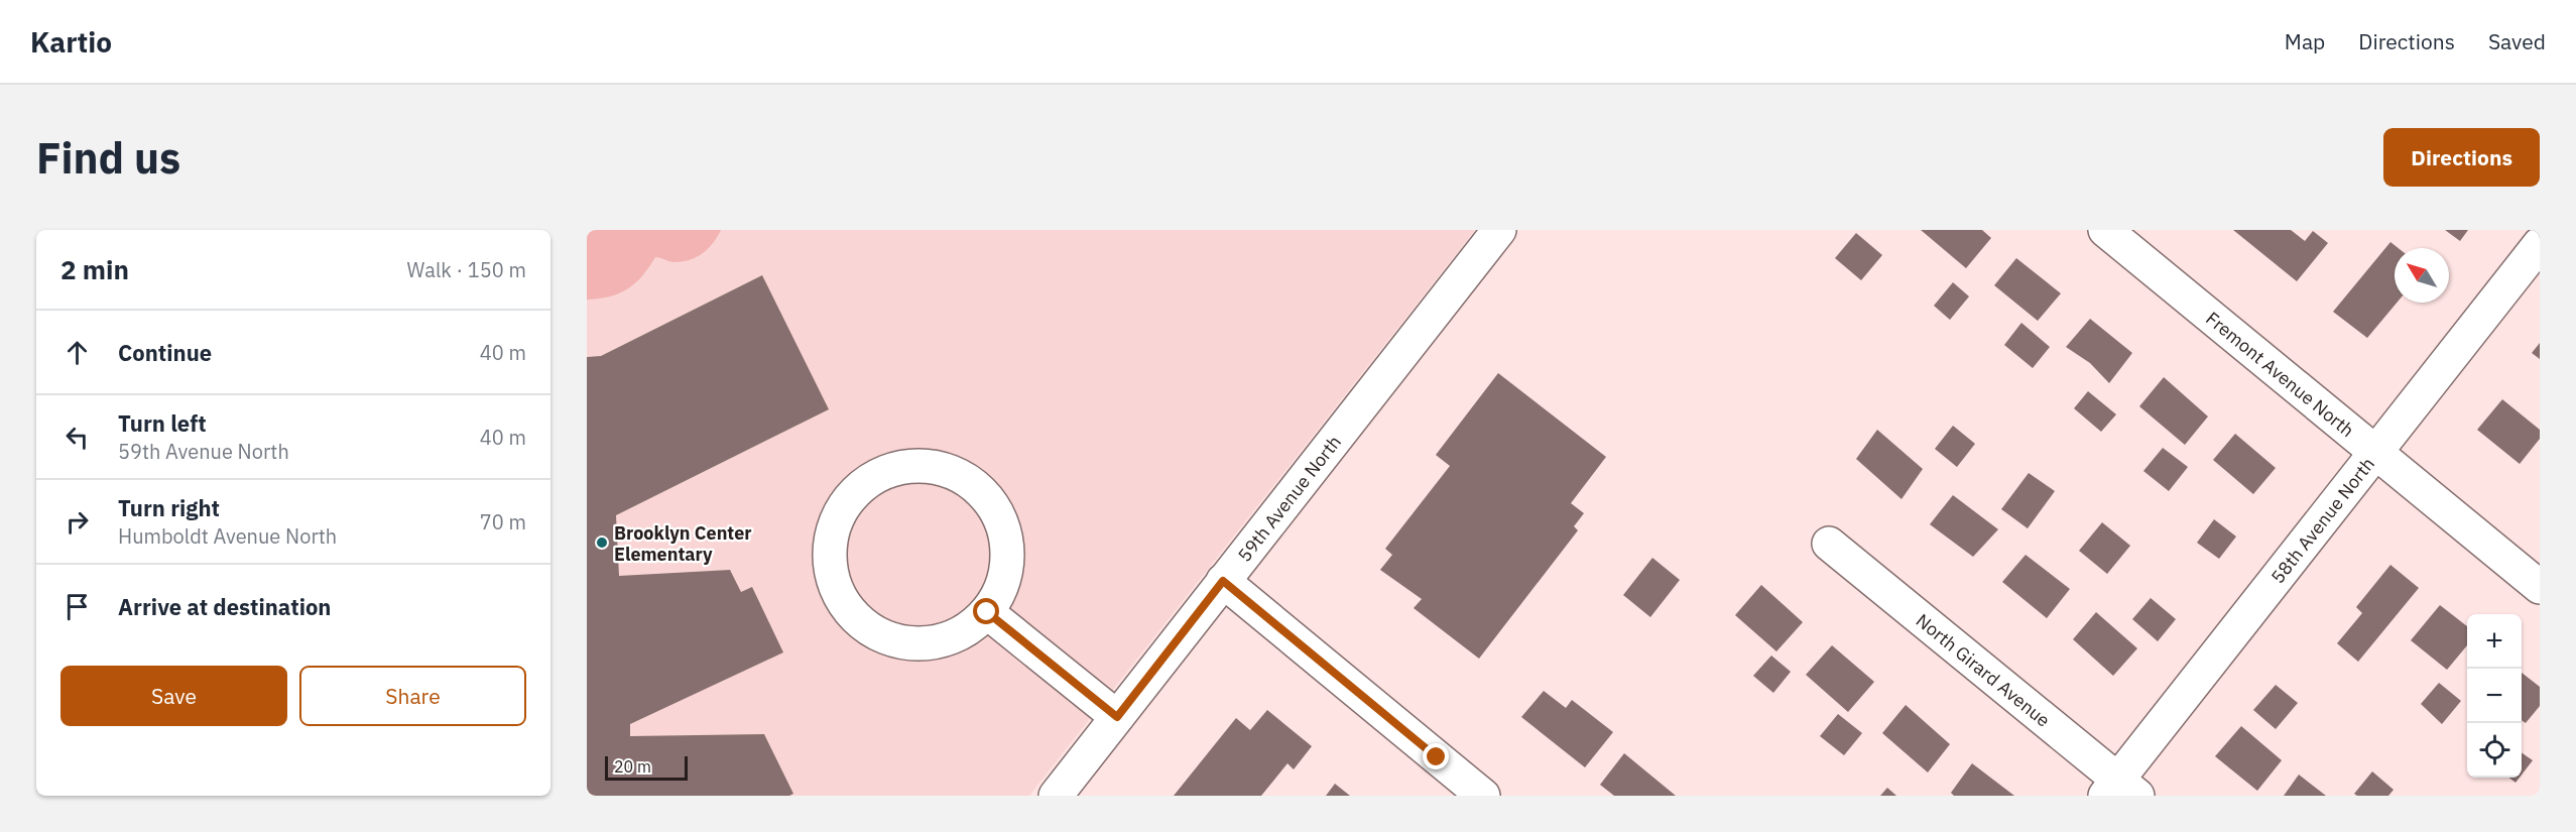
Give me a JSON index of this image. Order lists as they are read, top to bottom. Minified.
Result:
{"streets":{"street":["Fremont Avenue North","59th Avenue North","58th Avenue North","North Girard Avenue"]},"crossings":[["Fremont Avenue North","58th Avenue North"],["58th Avenue North","North Girard Avenue"]],"places":["Brooklyn Center Elementary"],"scale_bar":"20 m","north":"top left","page":{"header":"Kartio","nav":["Map","Directions","Saved"],"buttons":["Directions",["Save","Share"]],"title":"Find us","heading":["2 min","Walk · 150 m"],"list":[["Continue","40 m"],["Turn left","59th Avenue North","40 m"],["Turn right","Humboldt Avenue North","70 m"],"Arrive at destination"],"map_buttons":["+","−"],"scale":"20 m"}}
